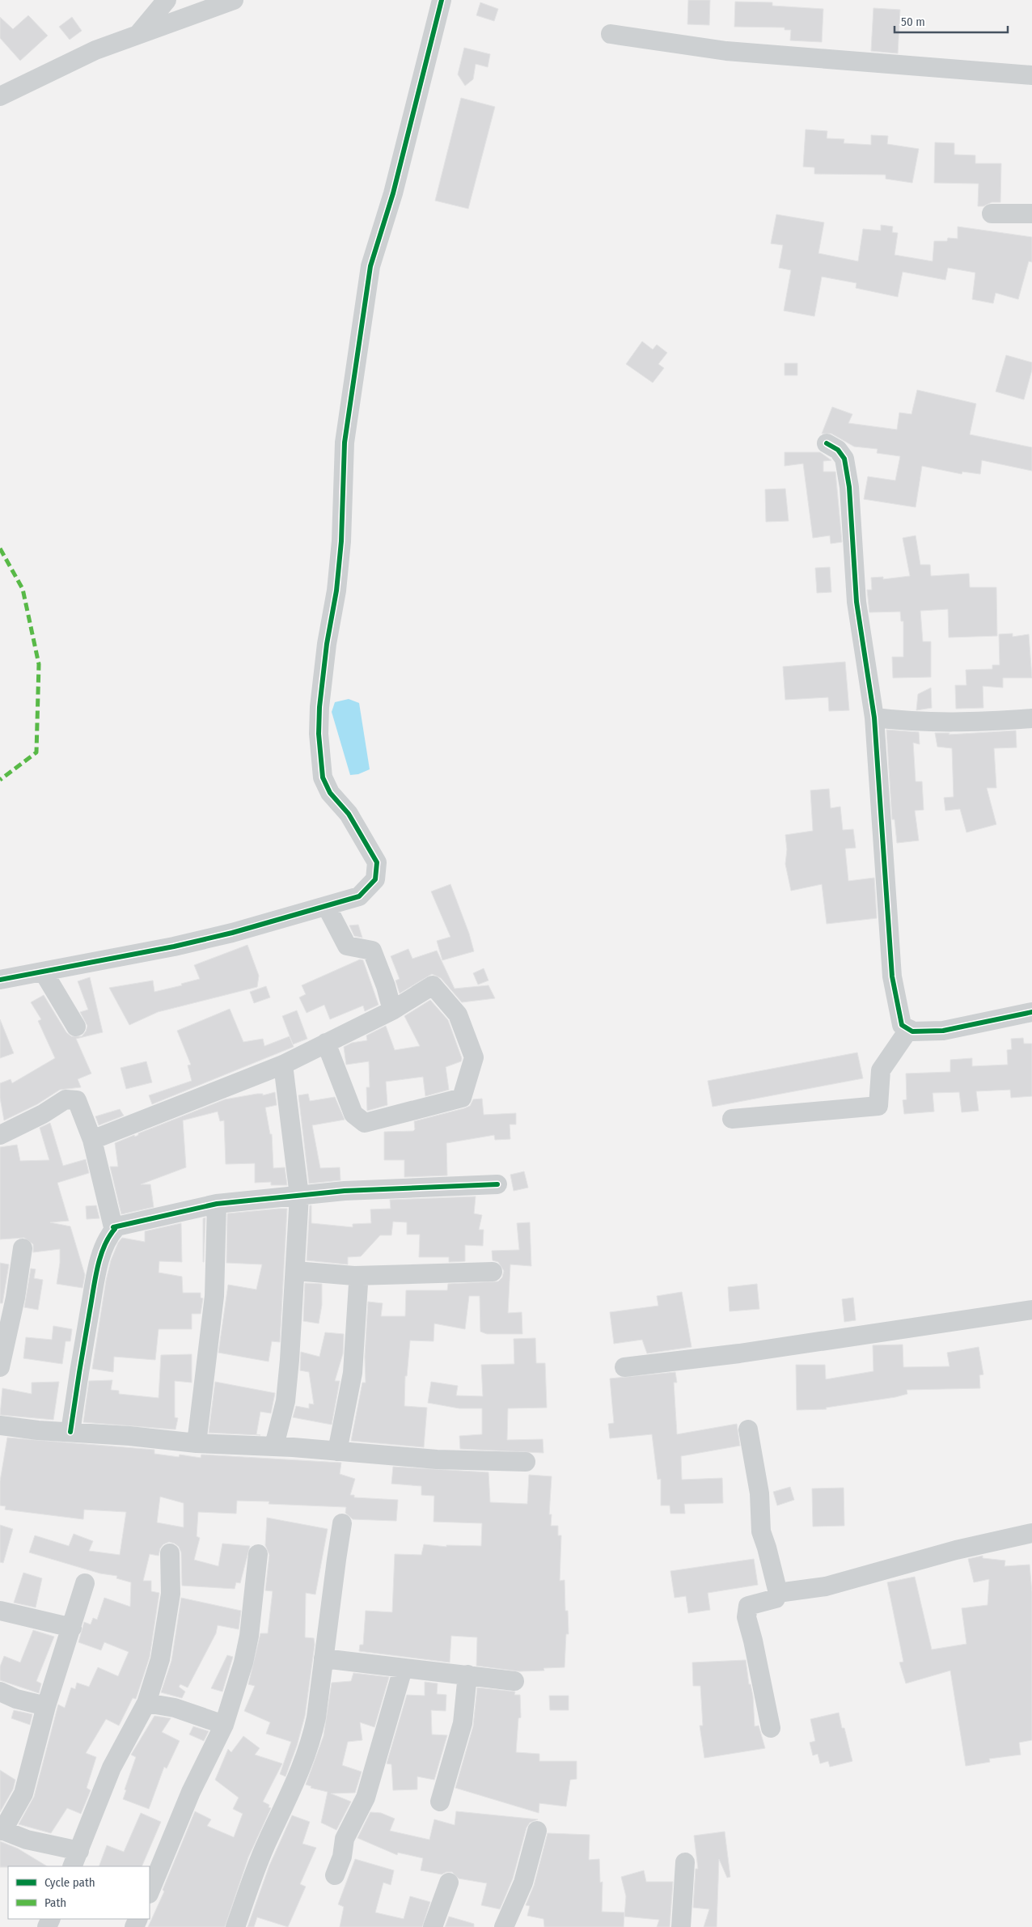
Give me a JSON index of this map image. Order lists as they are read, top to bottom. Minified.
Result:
{"legend":["Cycle path","Path"],"scale_bar":"50 m"}
